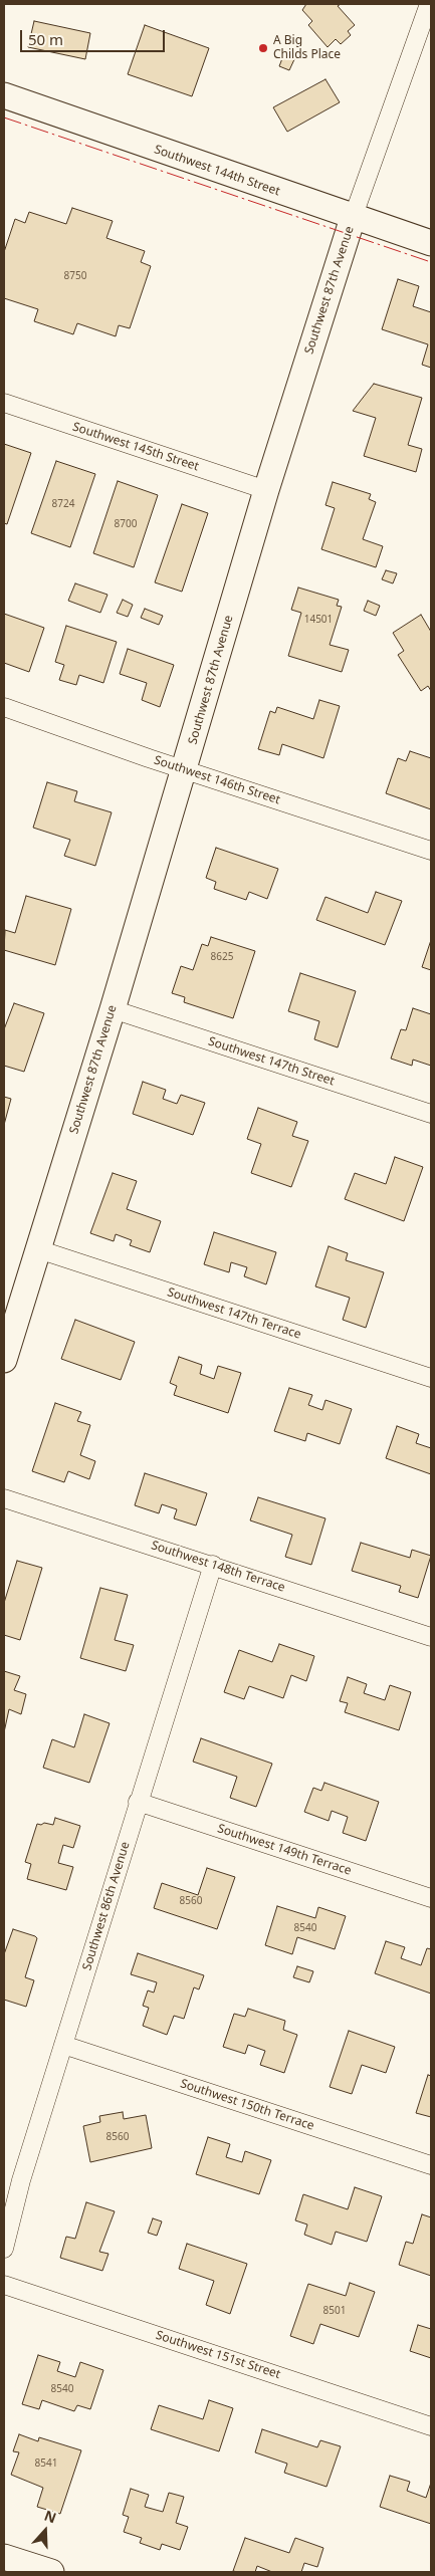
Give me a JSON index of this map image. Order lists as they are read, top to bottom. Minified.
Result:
{"streets":{"street":["Southwest 144th Street","Southwest 87th Avenue","Southwest 145th Street","Southwest 146th Street","Southwest 147th Street","Southwest 147th Terrace","Southwest 148th Terrace","Southwest 149th Terrace","Southwest 86th Avenue","Southwest 150th Terrace","Southwest 151st Street"]},"crossings":[["Southwest 144th Street","Southwest 87th Avenue"],["Southwest 87th Avenue","Southwest 145th Street"],["Southwest 87th Avenue","Southwest 146th Street"],["Southwest 87th Avenue","Southwest 147th Street"],["Southwest 87th Avenue","Southwest 147th Terrace"],["Southwest 148th Terrace","Southwest 86th Avenue"],["Southwest 149th Terrace","Southwest 86th Avenue"],["Southwest 86th Avenue","Southwest 150th Terrace"]],"places":["A Big Childs Place"],"house_numbers":["8750","8724","8700","14501","8625","8560","8540","8560","8501","8540","8541"],"scale_bar":"50 m","north":"top"}
